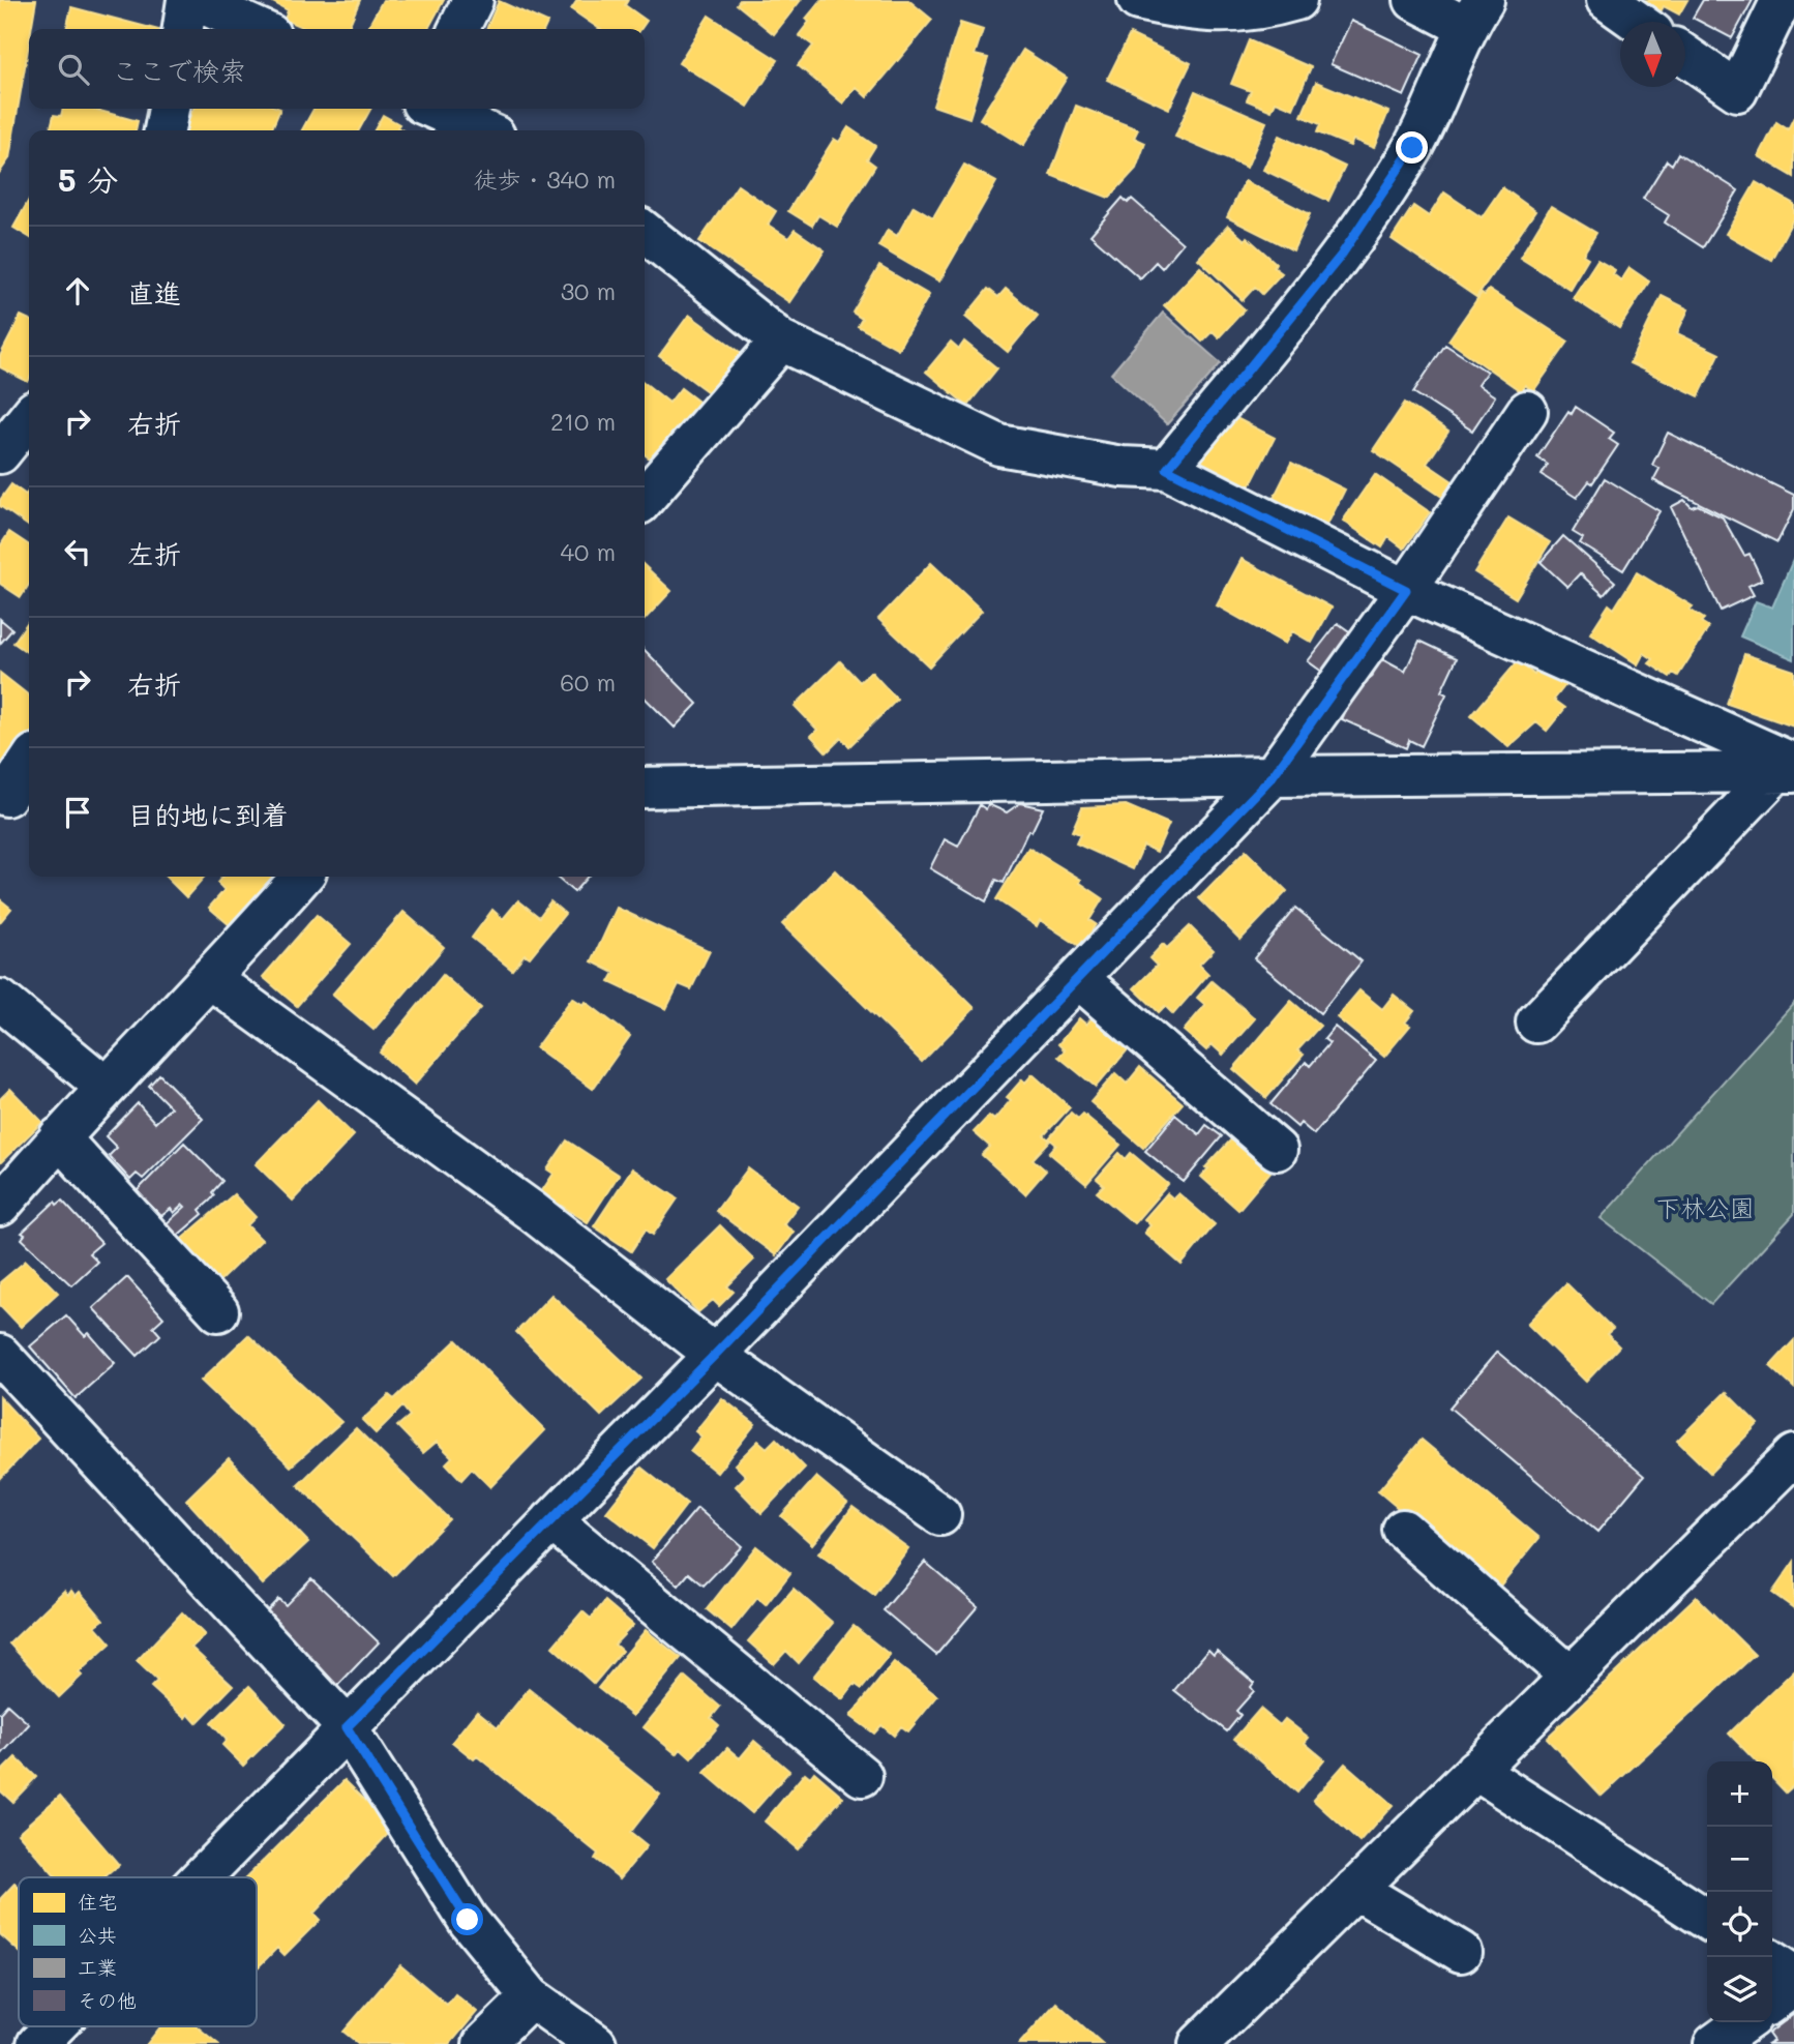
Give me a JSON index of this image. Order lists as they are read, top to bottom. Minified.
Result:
{"parks":["下林公園"],"legend":["住宅","公共","工業","その他"],"north":"bottom","page":{"search":"ここで検索","heading":["5 分","徒歩 · 340 m"],"list":[["直進","30 m"],["右折","210 m"],["左折","40 m"],["右折","60 m"],"目的地に到着"],"map_buttons":["+","−"]}}
